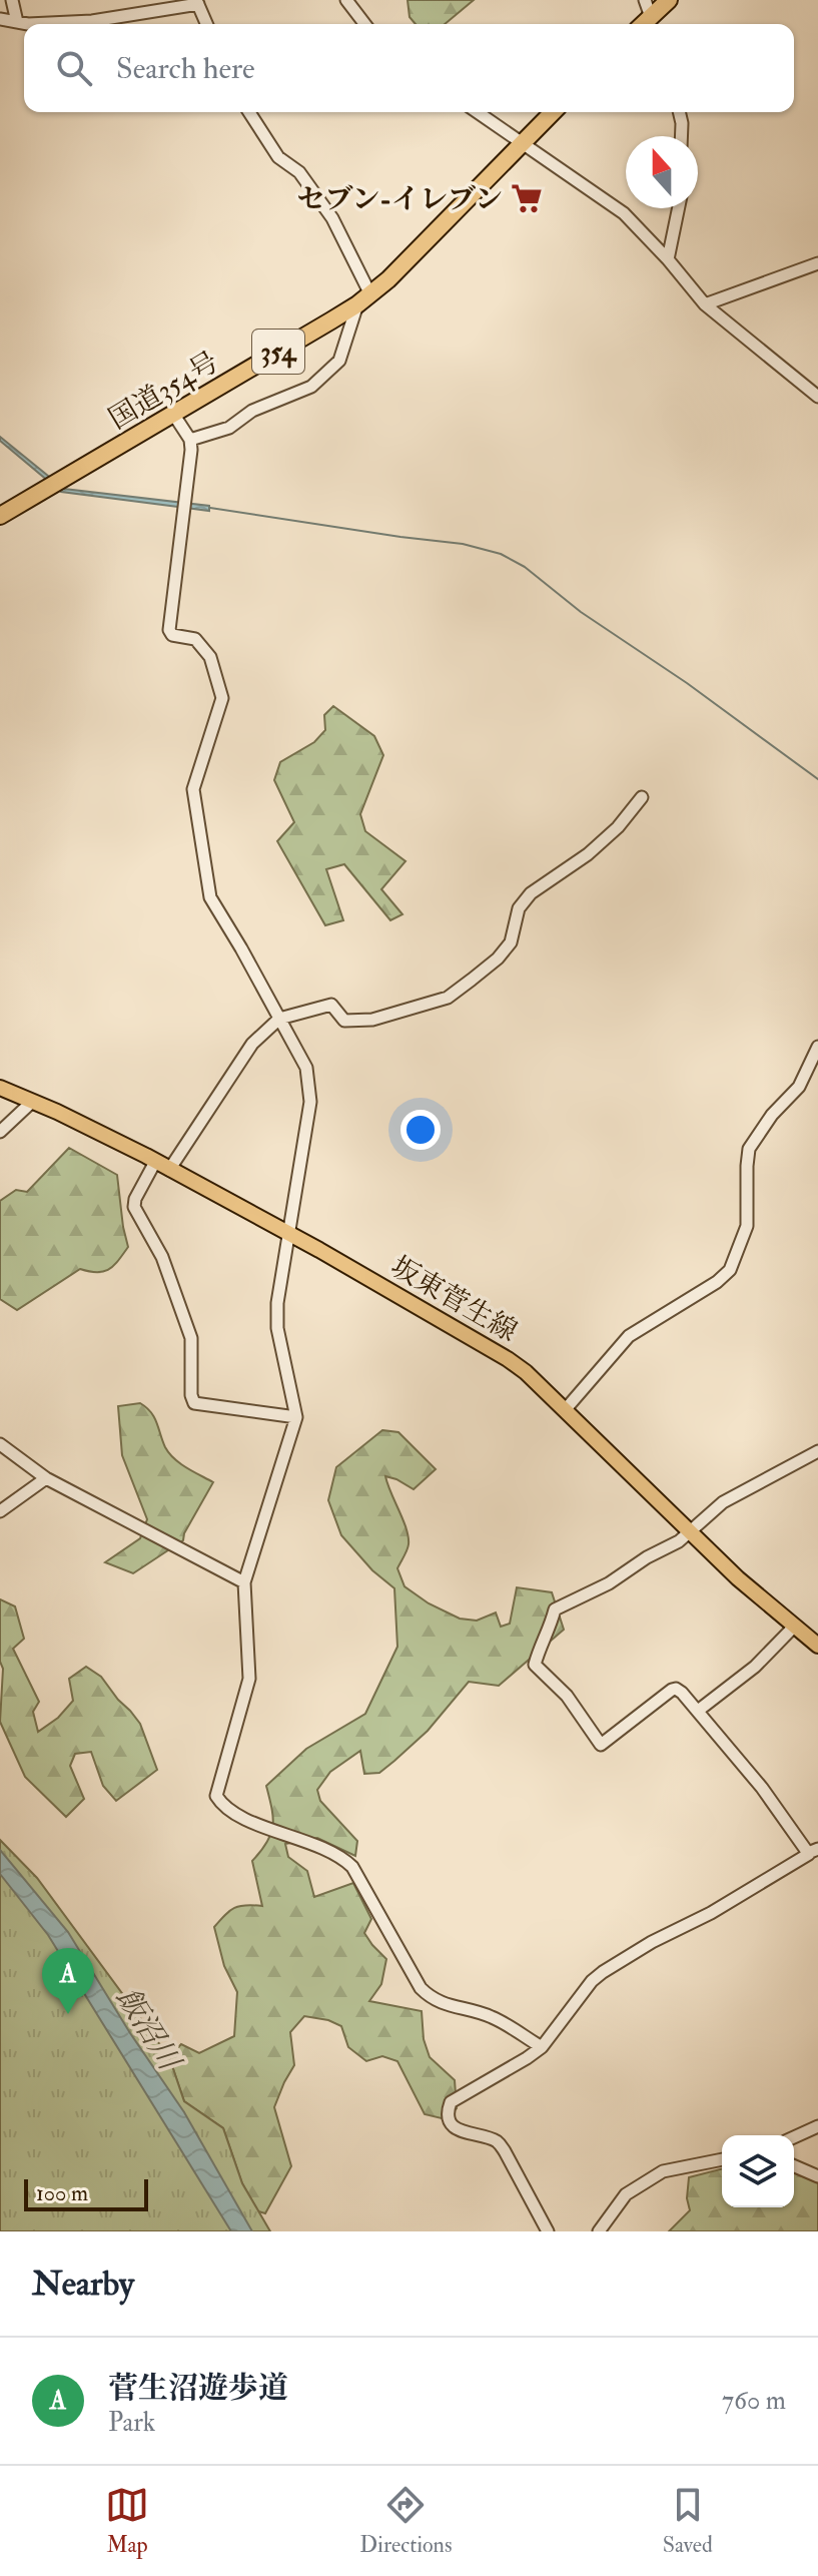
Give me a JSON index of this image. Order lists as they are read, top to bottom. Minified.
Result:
{"streets":{"highway":["354","国道354号"],"main road":["坂東菅生線"]},"water":["飯沼川"],"places":{"supermarket":["セブン-イレブン"]},"scale_bar":"100 m","north":"top","page":{"search":"Search here","pins":"A","scale":"100 m","heading":"Nearby","list":[{"mark":"A","name":"菅生沼遊歩道","note":"Park","value":"760 m"}],"nav":["Map","Directions","Saved"]}}
